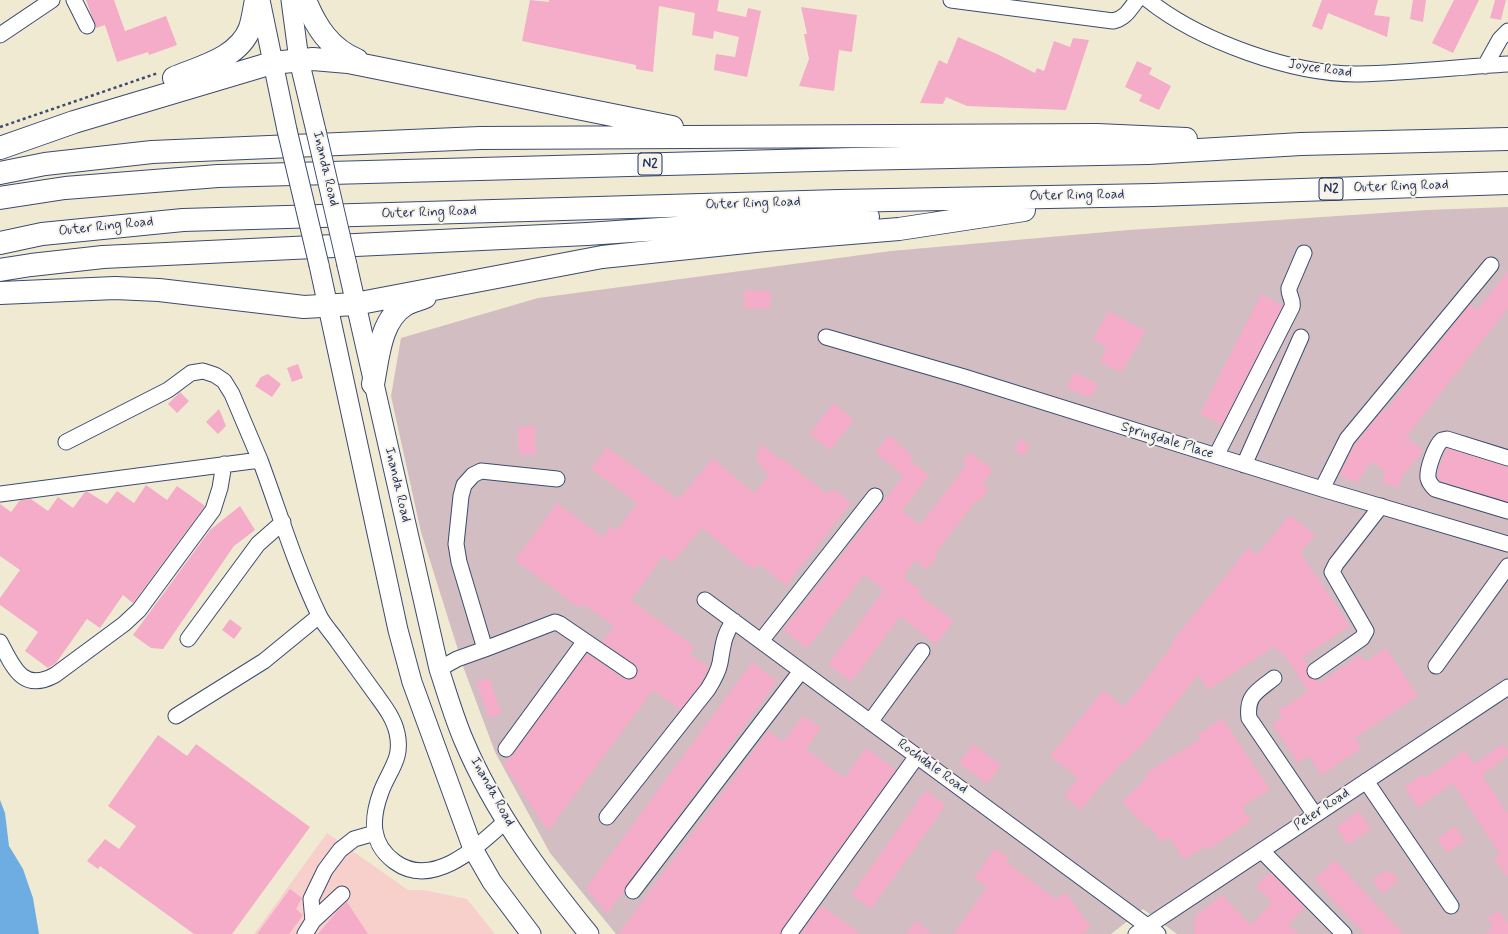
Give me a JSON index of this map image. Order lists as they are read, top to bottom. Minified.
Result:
{"streets":{"highway":["N2","Outer Ring Road"],"main road":["Inanda Road"],"street":["Joyce Road","Springdale Place","Rochdale Road","Peter Road"]},"crossings":[["Rochdale Road","Peter Road"]]}
